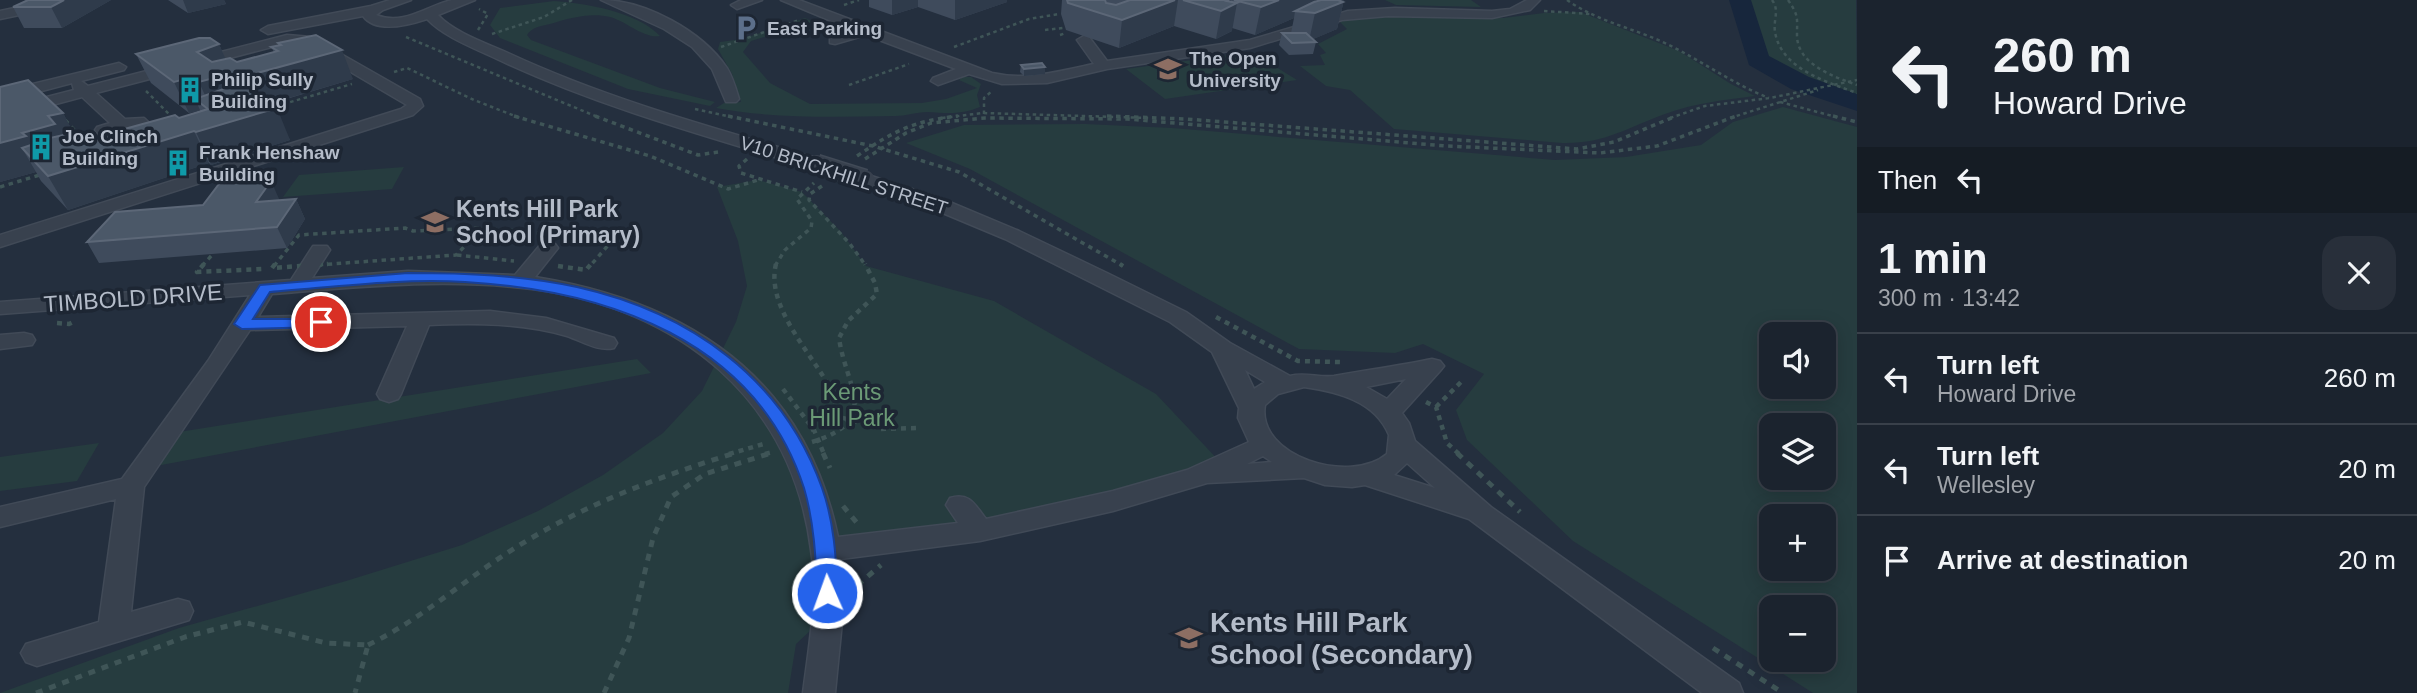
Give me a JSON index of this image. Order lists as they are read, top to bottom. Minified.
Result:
{"streets":{"street":["V10 BRICKHILL STREET","TIMBOLD DRIVE"]},"parks":["Kents Hill Park"],"places":{"parking":["East Parking"],"school or university":["The Open University","Kents Hill Park School (Primary)","Kents Hill Park School (Secondary)"],"building":["Philip Sully Building","Joe Clinch Building","Frank Henshaw Building"]},"page":{"turn":["260 m","Howard Drive"],"then":"Then","heading":["1 min","300 m · 13:42"],"map_buttons":["+","−"],"list":[{"name":"Turn left","note":"Howard Drive","value":"260 m"},{"name":"Turn left","note":"Wellesley","value":"20 m"},{"name":"Arrive at destination","value":"20 m"}]}}
